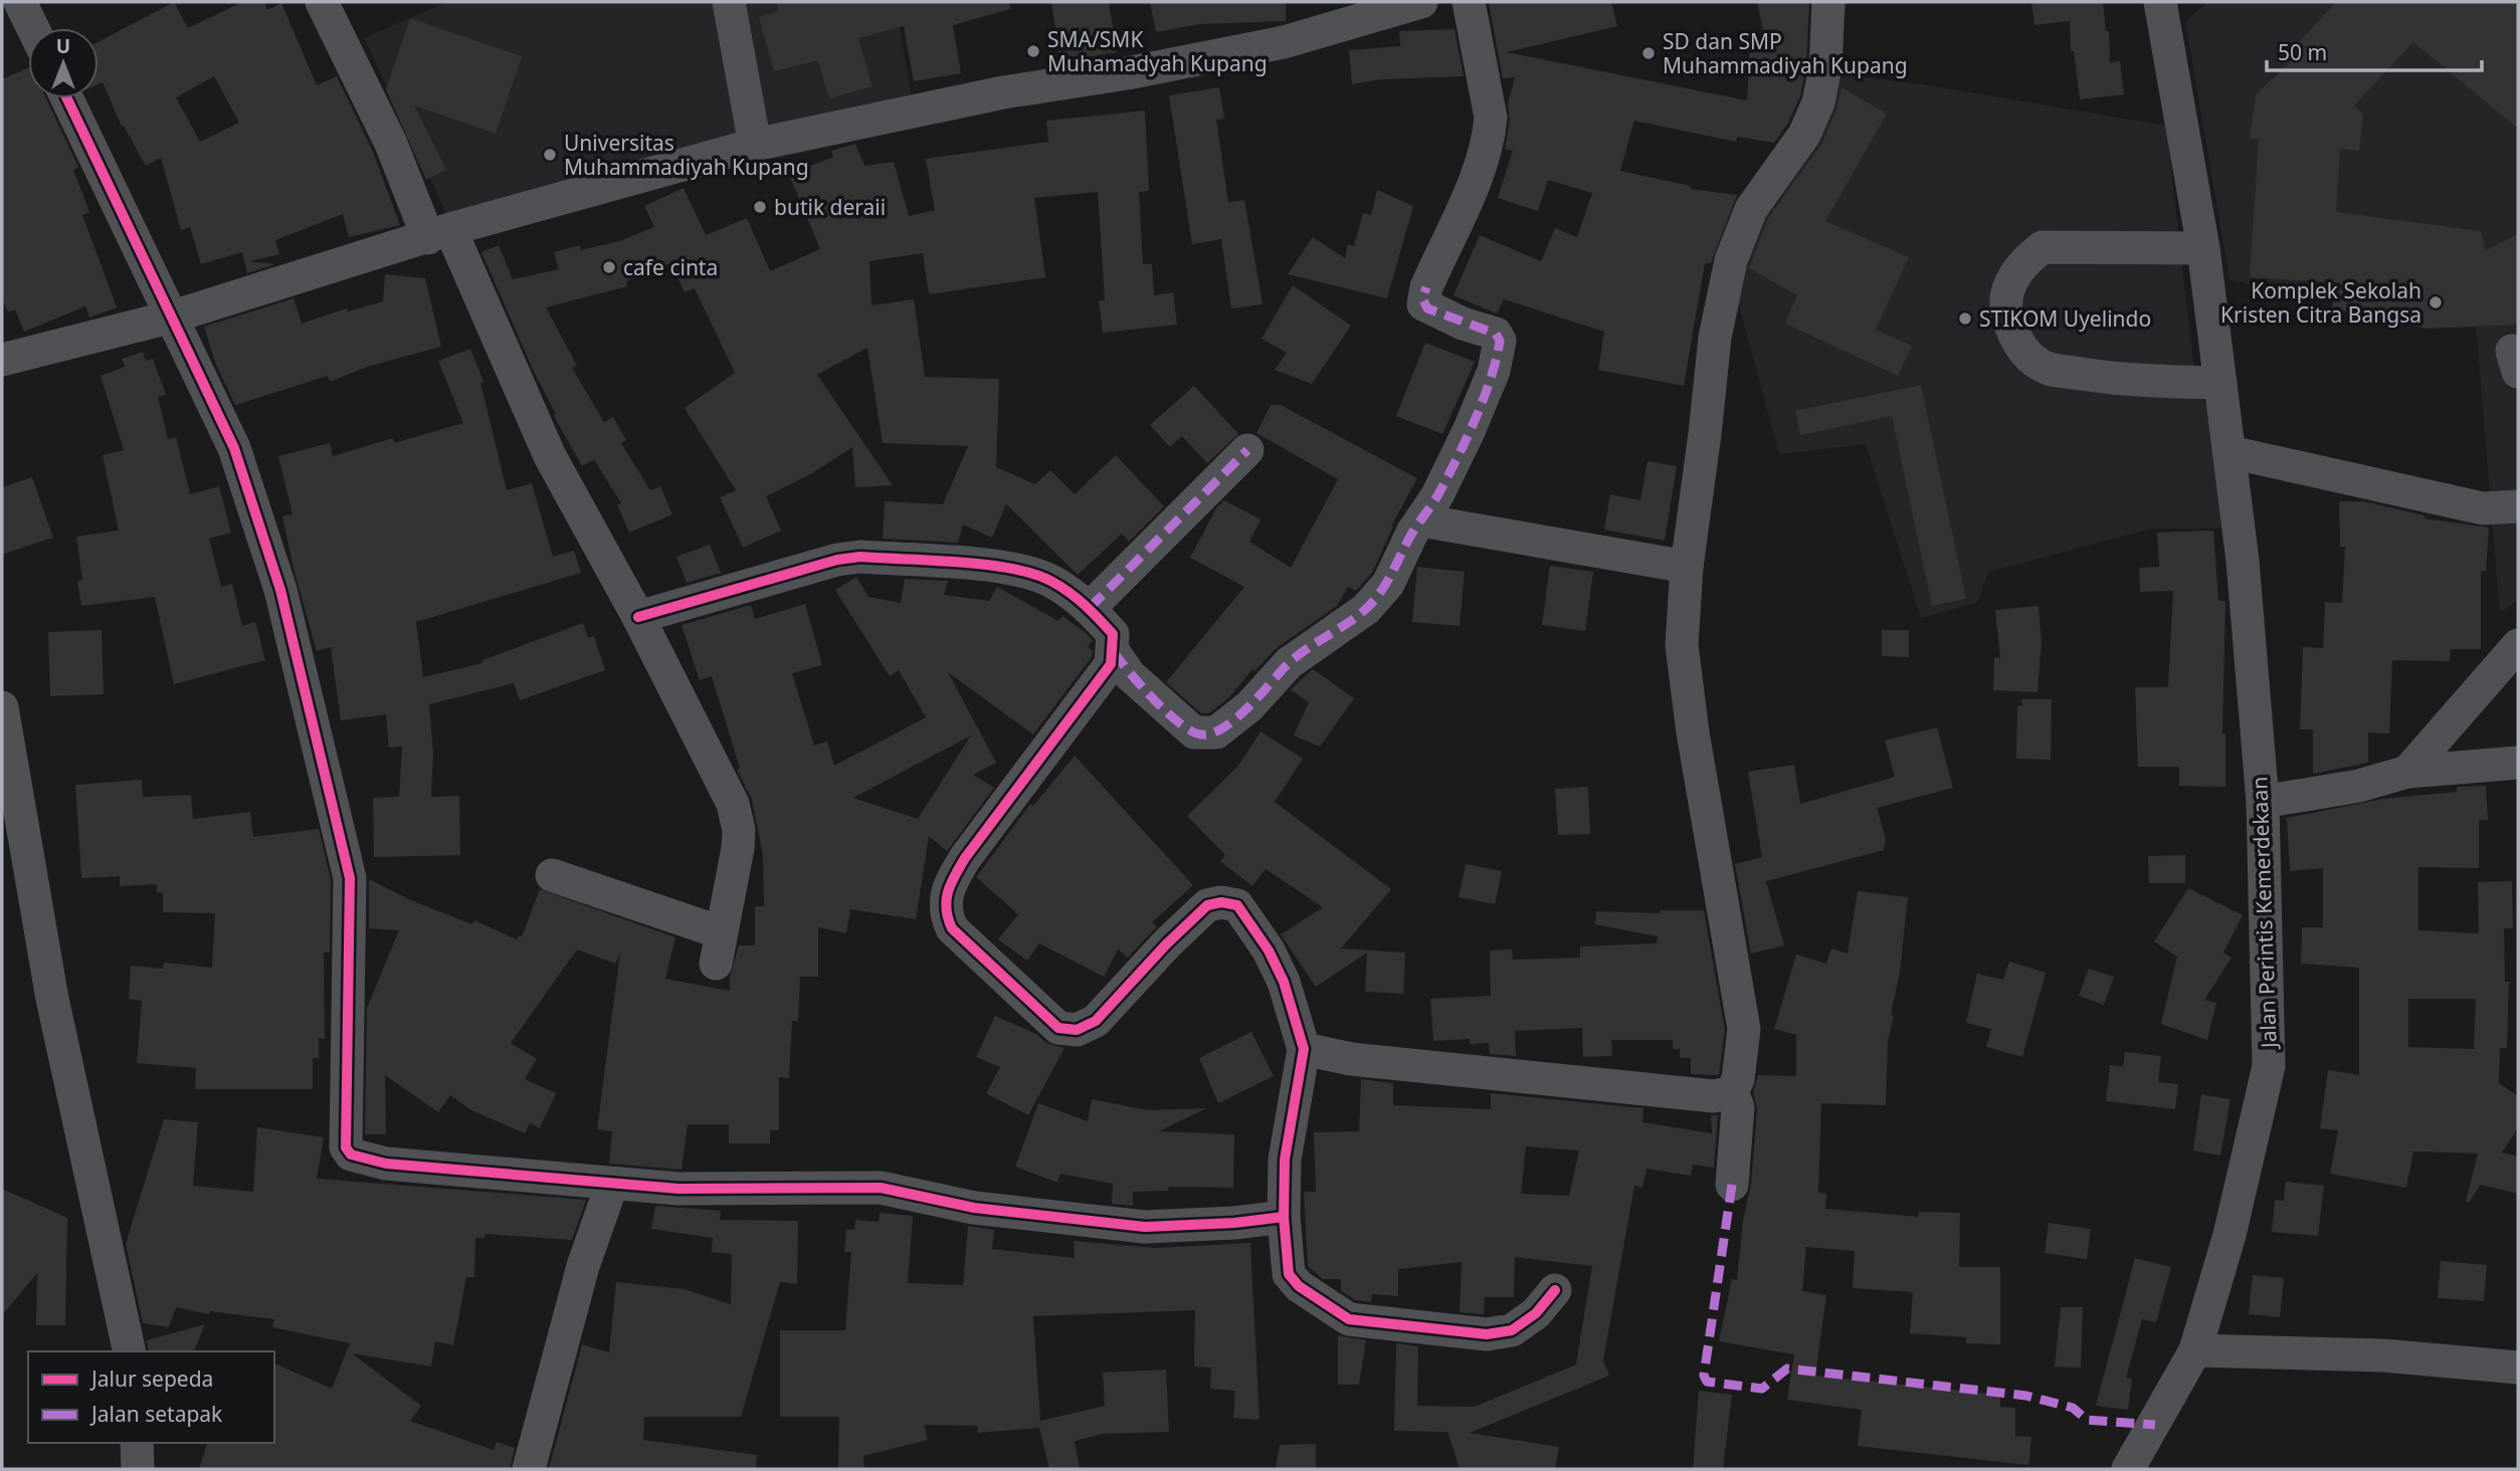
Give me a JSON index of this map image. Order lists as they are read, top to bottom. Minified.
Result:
{"streets":{"street":["Jalan Perintis Kemerdekaan"]},"places":["SMA/SMK Muhamadyah Kupang","SD dan SMP Muhammadiyah Kupang","Universitas Muhammadiyah Kupang","butik deraii","cafe cinta","Komplek Sekolah Kristen Citra Bangsa","STIKOM Uyelindo"],"legend":["Jalur sepeda","Jalan setapak"],"scale_bar":"50 m","north":"top"}
